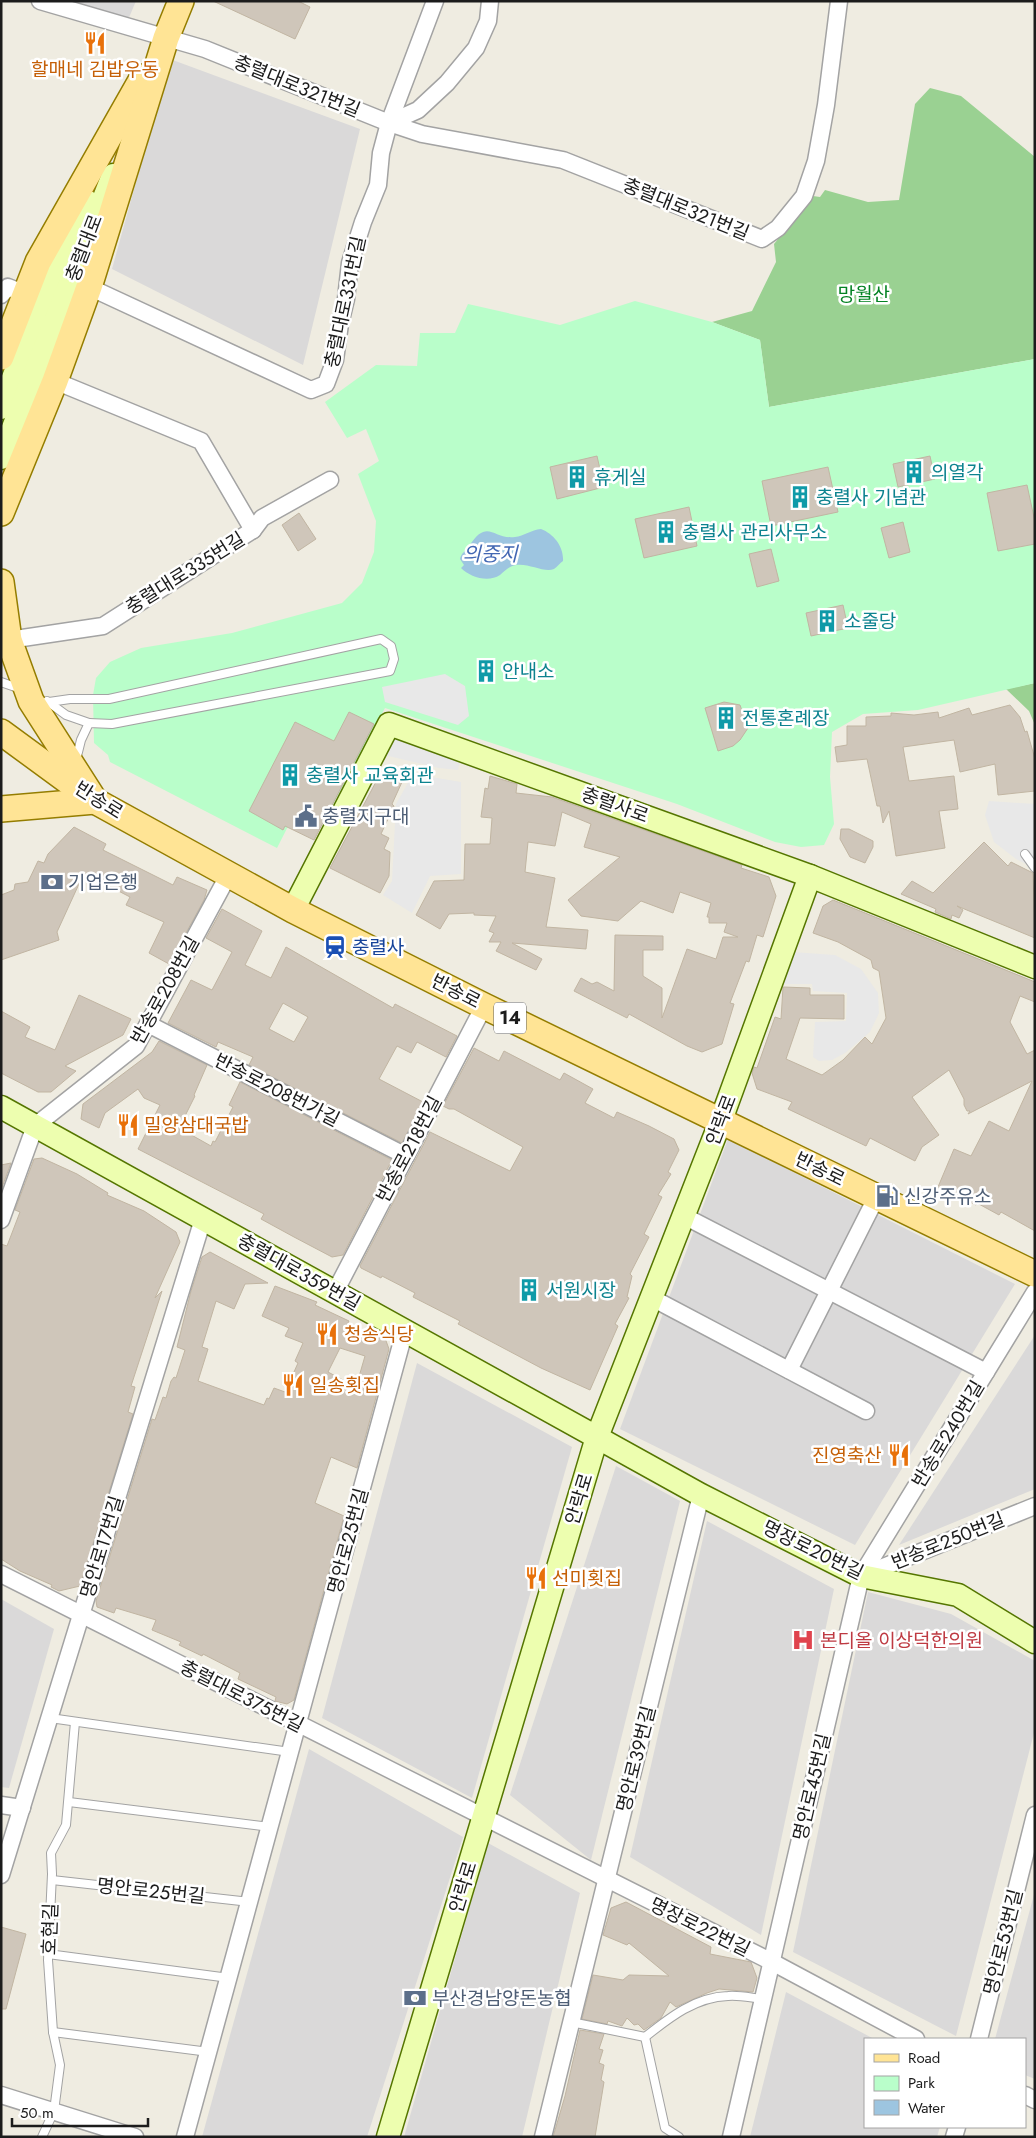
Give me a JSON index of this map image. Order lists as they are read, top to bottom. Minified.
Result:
{"streets":{"main road":["충렬대로","반송로","충렬사로","14","안락로","충렬대로359번길","명장로20번길"],"street":["충렬대로321번길","충렬대로331번길","충렬대로335번길","반송로208번길","반송로208번가길","반송로218번길","반송로240번길","명안로25번길","반송로250번길","명안로17번길","충렬대로375번길","명안로39번길","명안로45번길","명장로22번길","명안로53번길"],"lane":["호현길"]},"crossings":[["충렬대로321번길","충렬대로"],["충렬대로321번길","충렬대로331번길"],["반송로","충렬사로"],["반송로","반송로208번길"],["반송로","안락로"],["반송로","반송로218번길"],["충렬사로","안락로"],["반송로208번길","반송로208번가길"],["반송로208번길","충렬대로359번길"],["반송로208번가길","반송로218번길"],["안락로","충렬대로359번길"],["안락로","명장로20번길"],["안락로","충렬대로375번길"],["안락로","명장로22번길"],["반송로218번길","충렬대로359번길"],["충렬대로359번길","명안로25번길"],["충렬대로359번길","명안로17번길"],["충렬대로359번길","명장로20번길"],["반송로240번길","반송로250번길"],["반송로240번길","명장로20번길"],["반송로240번길","명안로45번길"],["명안로25번길","충렬대로375번길"],["명안로25번길","호현길"],["반송로250번길","명장로20번길"],["반송로250번길","명안로45번길"],["명안로17번길","충렬대로375번길"],["명장로20번길","명안로39번길"],["명장로20번길","명안로45번길"],["충렬대로375번길","명장로22번길"],["명안로39번길","명장로22번길"],["명안로45번길","명장로22번길"]],"water":["의중지"],"parks":["망월산"],"places":{"restaurant":["할매네 김밥우동","밀양삼대국밥","청송식당","일송횟집","진영축산","선미횟집"],"building":["의열각","휴게실","충렬사 기념관","충렬사 관리사무소","소줄당","안내소","전통혼례장","충렬사 교육회관","서원시장"],"public building":["충렬지구대"],"bank":["기업은행","부산경남양돈농협"],"station":["충렬사"],"fuel station":["신강주유소"],"hospital":["본디올 이상덕한의원"]},"legend":["Road","Park","Water"],"scale_bar":"50 m"}
